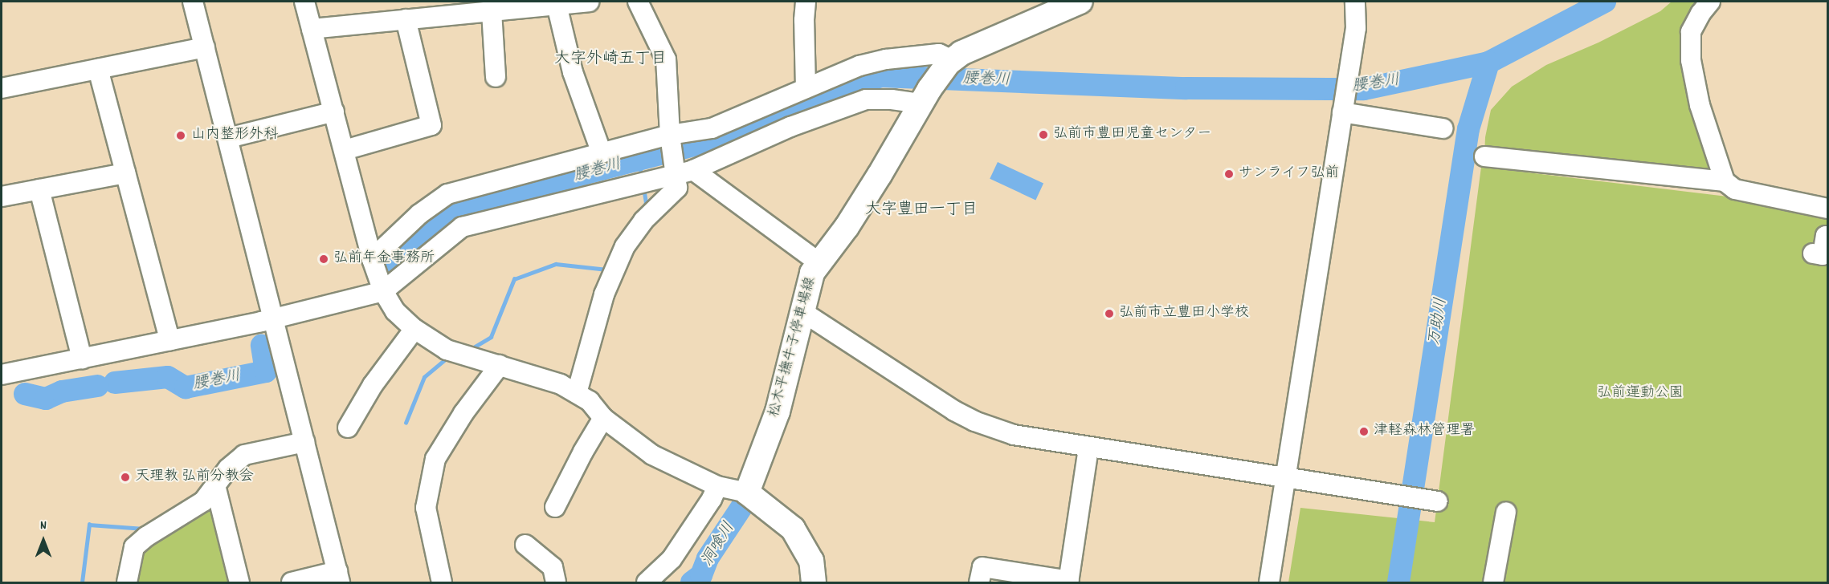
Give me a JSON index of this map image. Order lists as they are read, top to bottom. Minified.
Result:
{"streets":{"main road":["松木平撫牛子停車場線"]},"districts":["大字外崎五丁目","大字豊田一丁目"],"water":["腰巻川","万助川","洞喰川"],"parks":["弘前運動公園"],"places":["弘前市豊田児童センター","山内整形外科","サンライフ弘前","弘前年金事務所","弘前市立豊田小学校","津軽森林管理署","天理教 弘前分教会"],"north":"top"}
